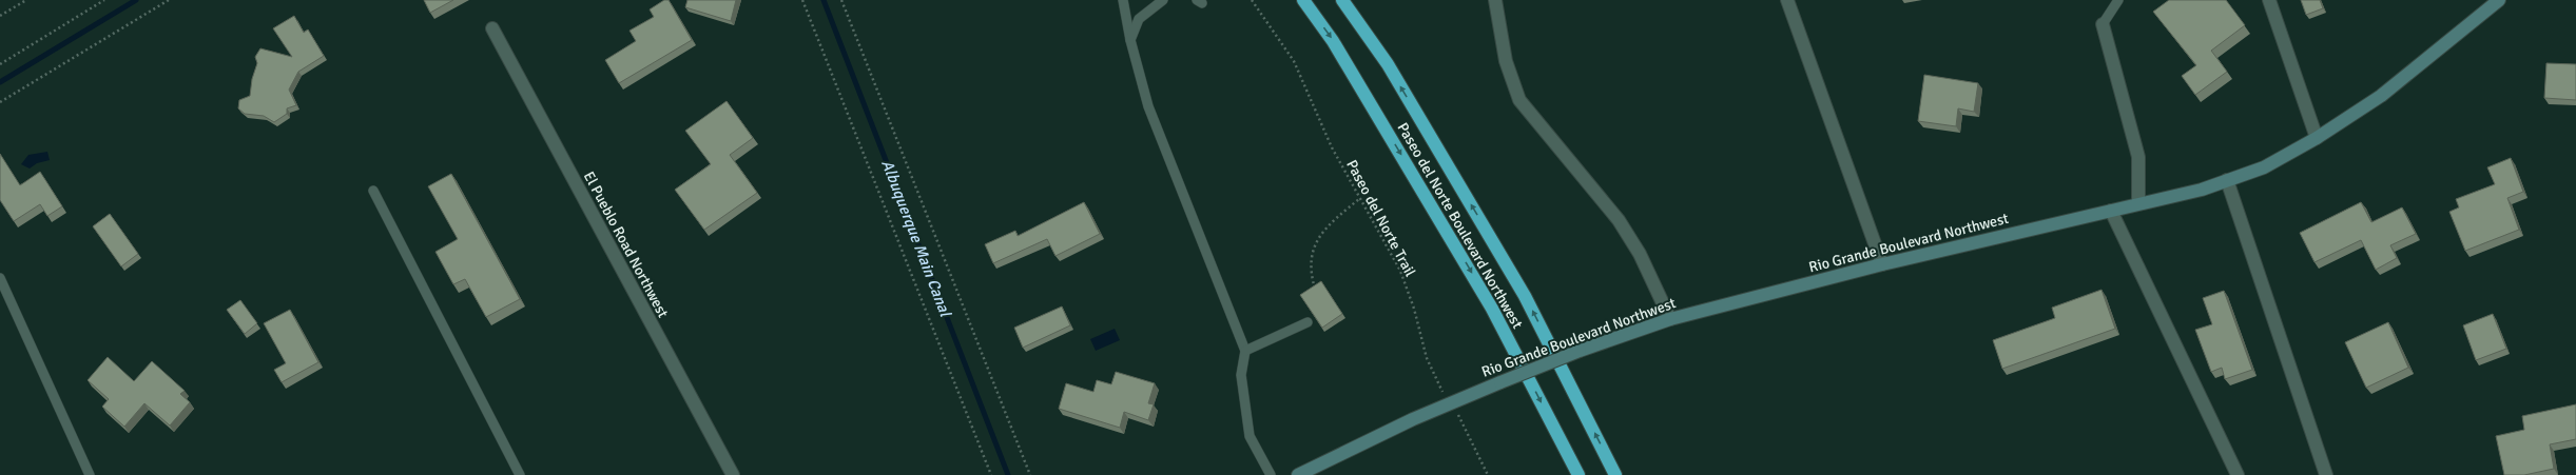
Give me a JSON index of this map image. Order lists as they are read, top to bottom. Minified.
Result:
{"streets":{"highway":["Paseo del Norte Boulevard Northwest"],"street":["Rio Grande Boulevard Northwest","El Pueblo Road Northwest"],"path":["Paseo del Norte Trail"]},"crossings":[["Paseo del Norte Trail","Rio Grande Boulevard Northwest"]],"water":["Albuquerque Main Canal"]}
